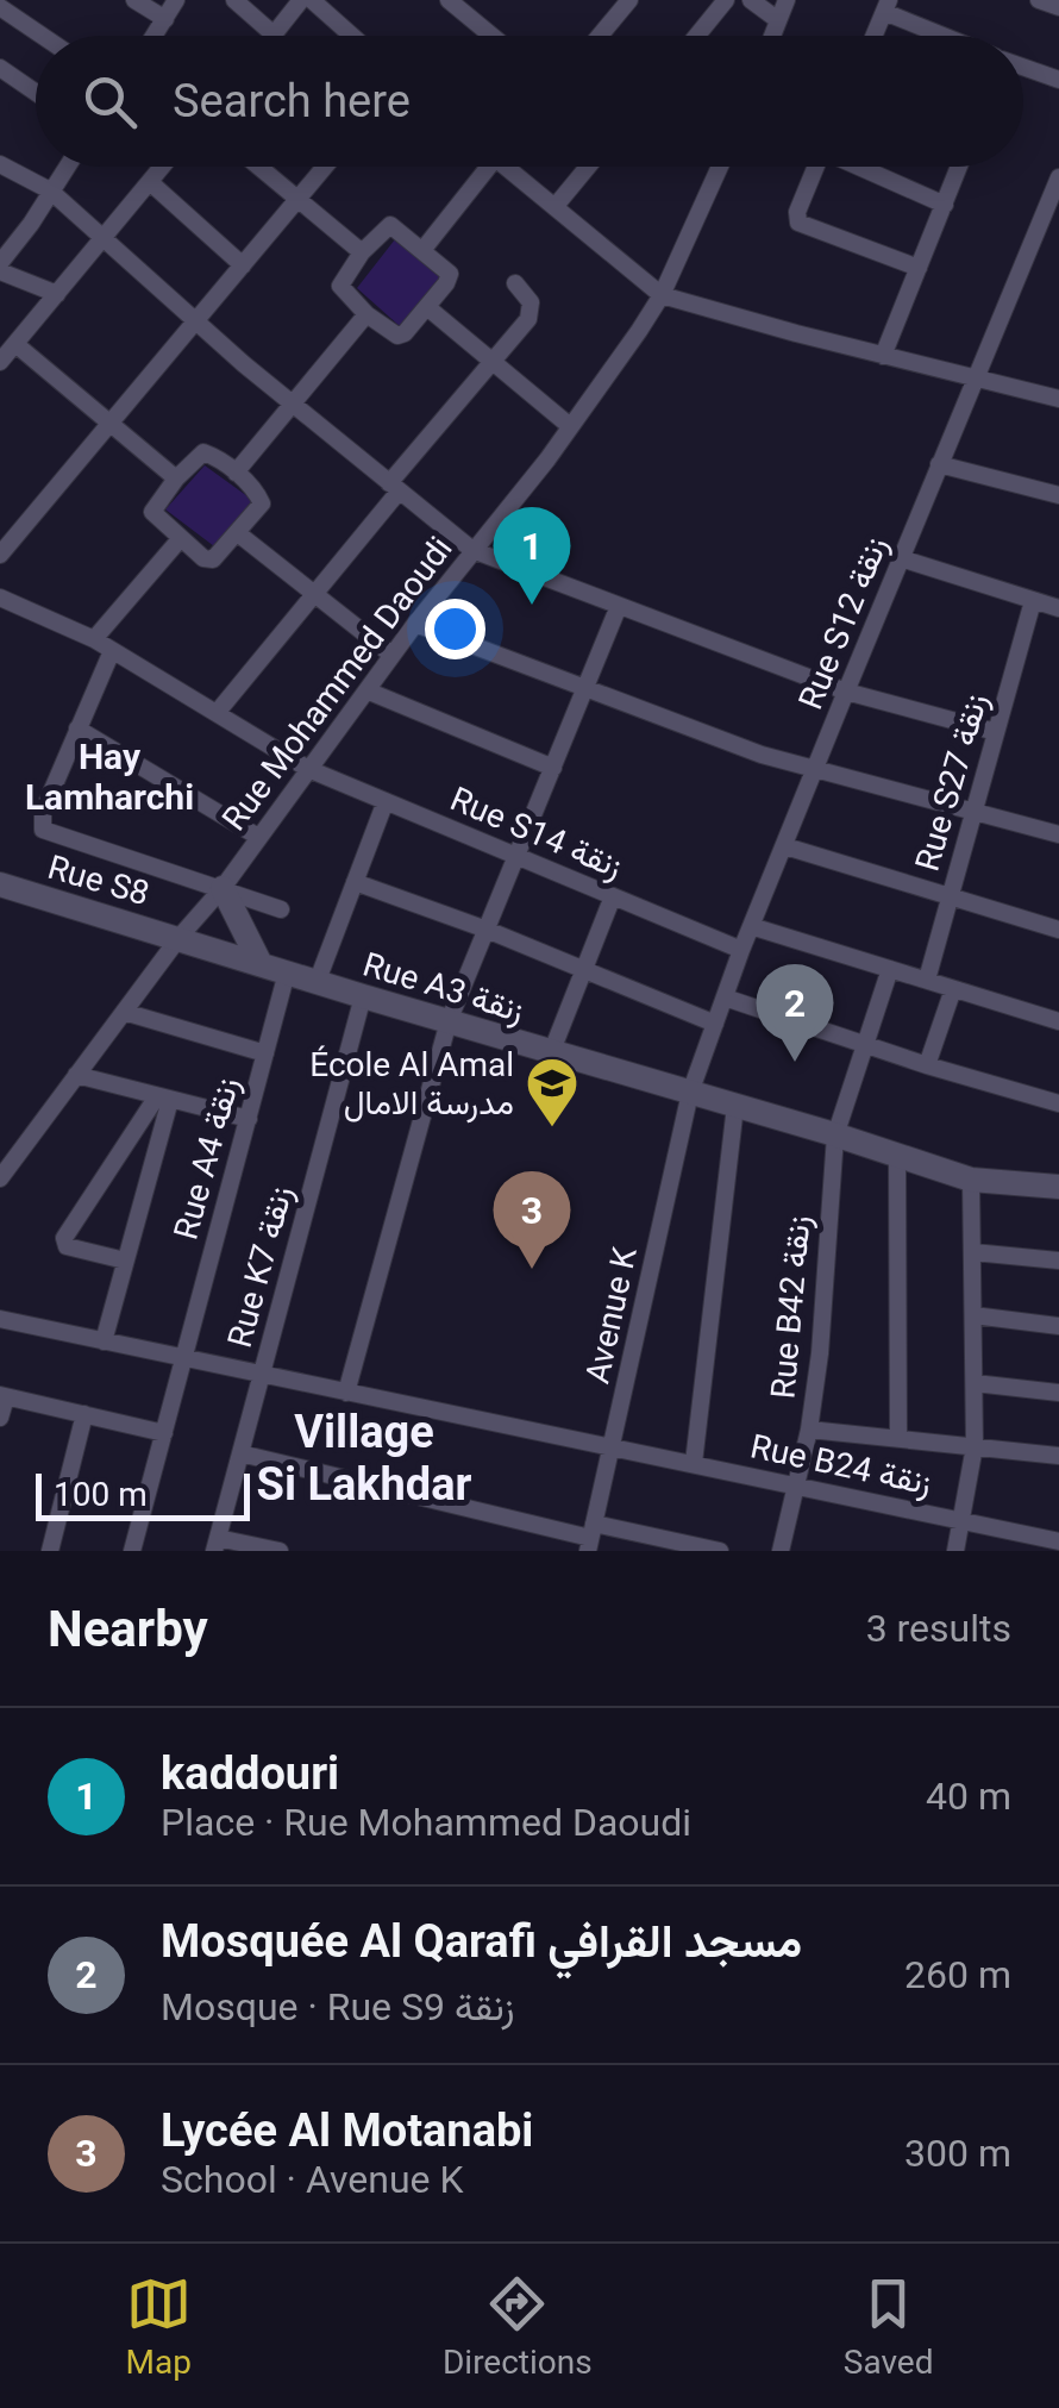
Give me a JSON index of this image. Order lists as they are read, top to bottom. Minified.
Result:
{"streets":{"street":["Rue S12 زنقة","Rue Mohammed Daoudi","Rue S27 زنقة","Rue S14 زنقة","Rue S8","Rue A3 زنقة","Rue A4 زنقة","Rue K7 زنقة","Rue B42 زنقة","Avenue K","Rue B24 زنقة"]},"crossings":[["Rue S12 زنقة","Rue S14 زنقة"],["Rue S12 زنقة","Rue A3 زنقة"],["Rue S12 زنقة","Avenue K"],["Rue Mohammed Daoudi","Rue S14 زنقة"],["Rue Mohammed Daoudi","Rue S8"],["Rue Mohammed Daoudi","Rue A3 زنقة"],["Rue S8","Rue A3 زنقة"],["Rue A3 زنقة","Rue A4 زنقة"],["Rue A3 زنقة","Rue K7 زنقة"],["Rue A3 زنقة","Rue B42 زنقة"],["Rue A3 زنقة","Avenue K"],["Rue A4 زنقة","Rue B24 زنقة"],["Rue K7 زنقة","Rue B24 زنقة"],["Rue B42 زنقة","Rue B24 زنقة"],["Avenue K","Rue B24 زنقة"]],"districts":["Hay Lamharchi","Village Si Lakhdar"],"places":{"school or university":["École Al Amal مدرسة الامال"]},"scale_bar":"100 m","page":{"search":"Search here","pins":["1","2","3"],"scale":"100 m","heading":["Nearby","3 results"],"list":[{"mark":"1","name":"kaddouri","note":"Place · Rue Mohammed Daoudi","value":"40 m"},{"mark":"2","name":"Mosquée Al Qarafi مسجد القرافي","note":"Mosque · Rue S9 زنقة","value":"260 m"},{"mark":"3","name":"Lycée Al Motanabi","note":"School · Avenue K","value":"300 m"}],"nav":["Map","Directions","Saved"]}}
